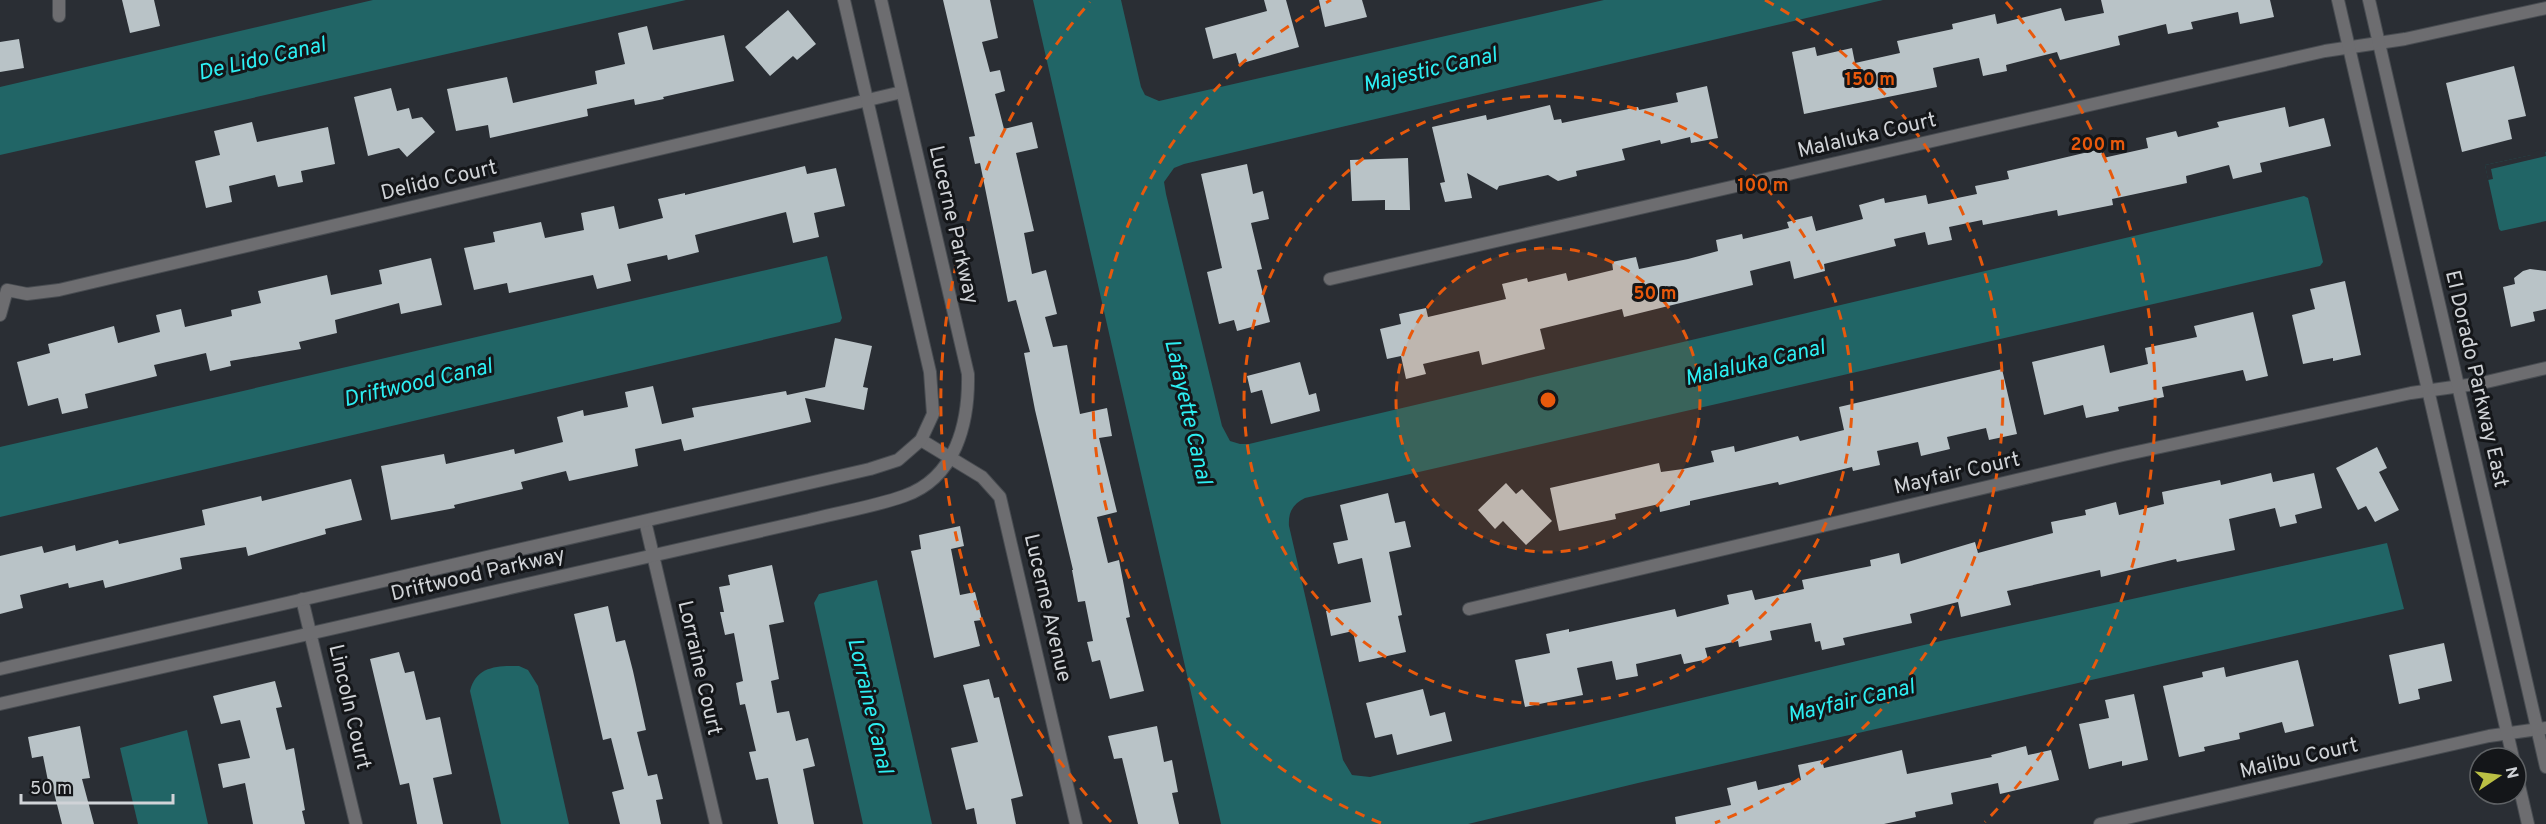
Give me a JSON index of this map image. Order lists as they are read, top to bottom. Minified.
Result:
{"streets":{"street":["Malaluka Court","Delido Court","Lucerne Parkway","El Dorado Parkway East","Mayfair Court","Driftwood Parkway","Lucerne Avenue","Lorraine Court","Lincoln Court","Malibu Court"]},"crossings":[["Malaluka Court","El Dorado Parkway East"],["Delido Court","Lucerne Parkway"],["Lucerne Parkway","Driftwood Parkway"],["Lucerne Parkway","Lucerne Avenue"],["El Dorado Parkway East","Mayfair Court"],["El Dorado Parkway East","Malibu Court"],["Driftwood Parkway","Lucerne Avenue"],["Driftwood Parkway","Lorraine Court"],["Driftwood Parkway","Lincoln Court"]],"water":["De Lido Canal","Majestic Canal","Malaluka Canal","Driftwood Canal","Lafayette Canal","Mayfair Canal","Lorraine Canal"],"scale_bar":"50 m","north":"right","rings":["150 m","200 m","100 m","50 m"]}
